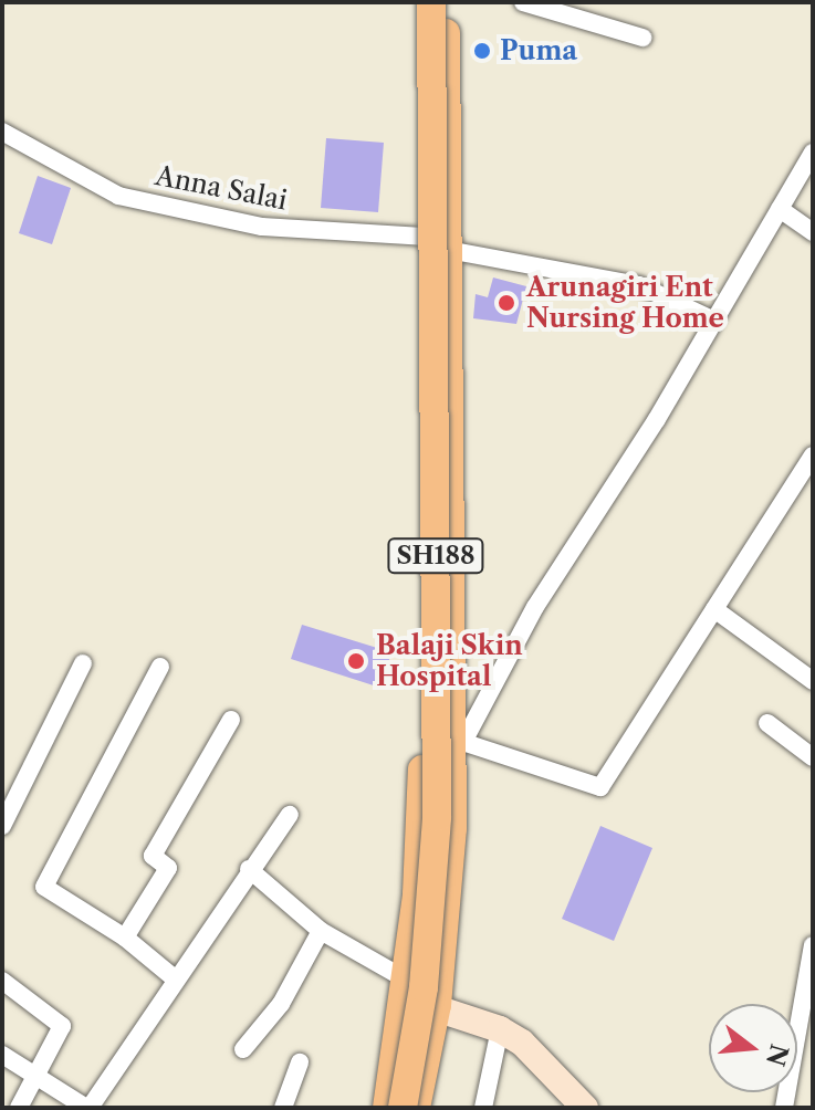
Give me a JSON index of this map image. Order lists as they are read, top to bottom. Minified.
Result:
{"streets":{"main road":["SH188"],"street":["Anna Salai"]},"places":["Puma","Arunagiri Ent Nursing Home","Balaji Skin Hospital"],"north":"right"}
